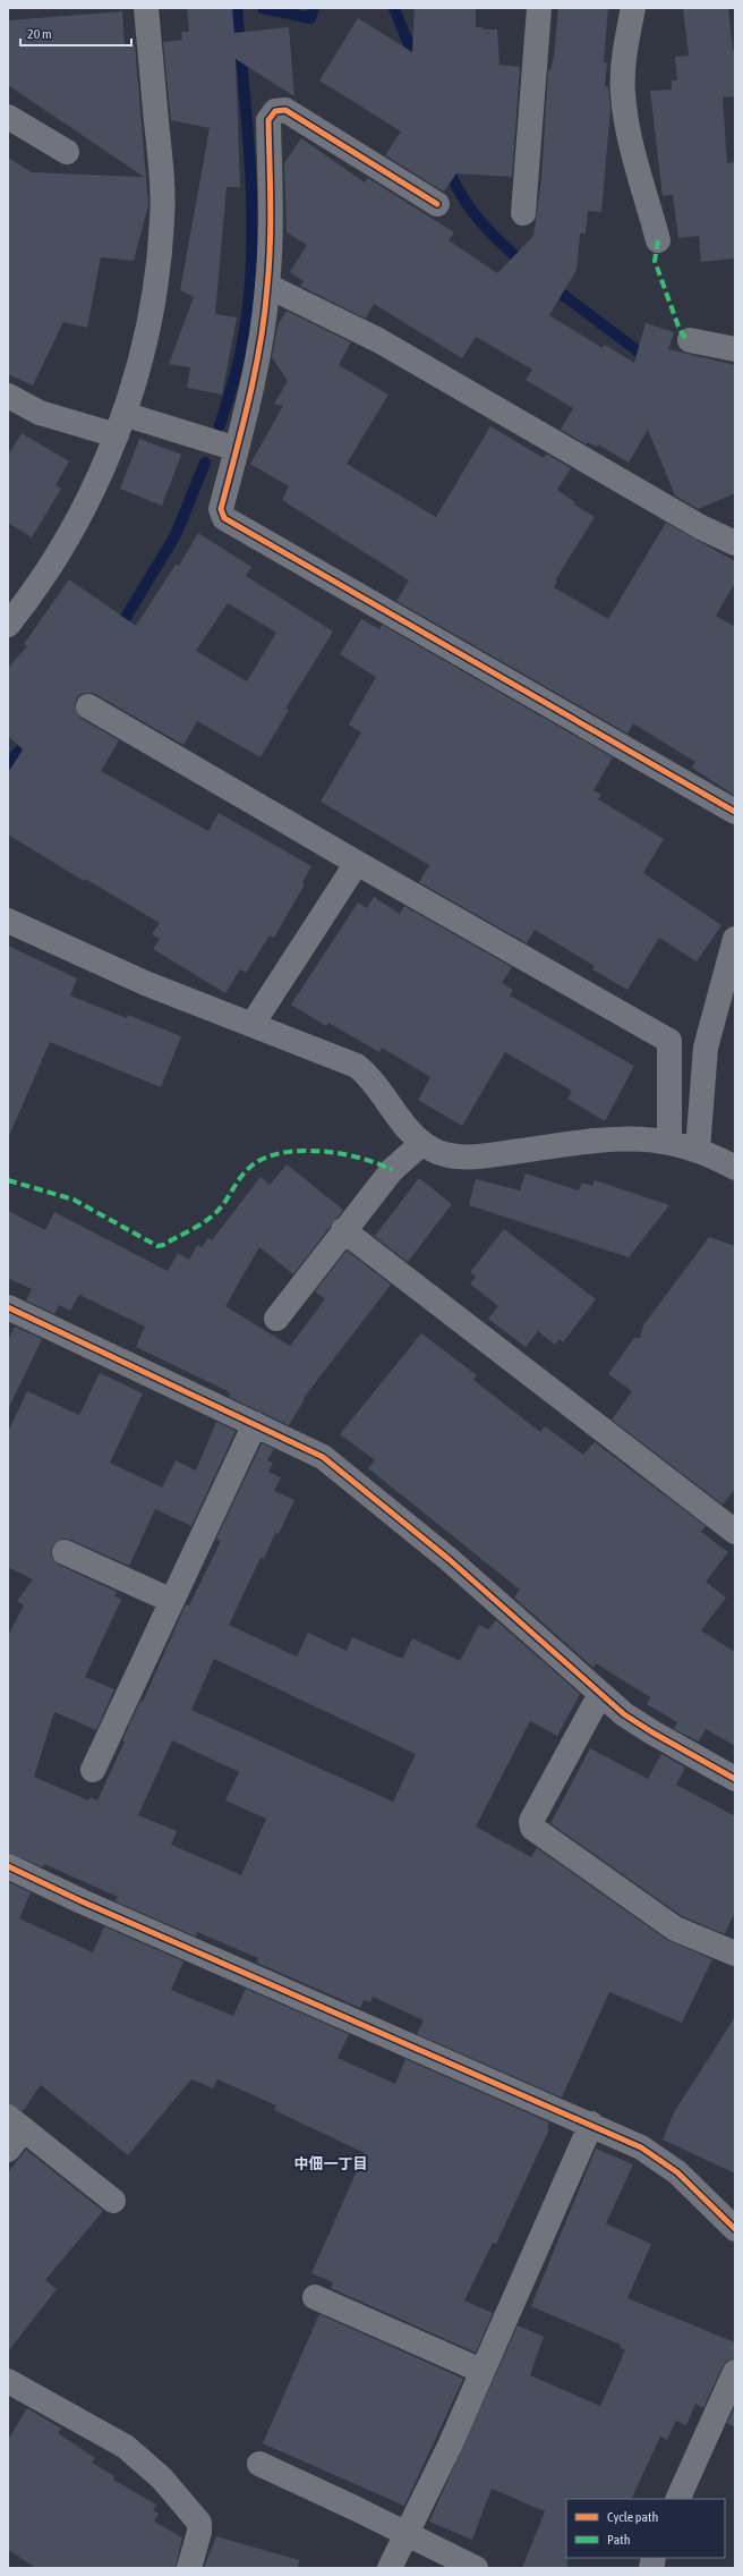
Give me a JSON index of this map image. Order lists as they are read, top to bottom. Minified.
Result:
{"districts":["中佃一丁目"],"legend":["Cycle path","Path"],"scale_bar":"20 m"}
